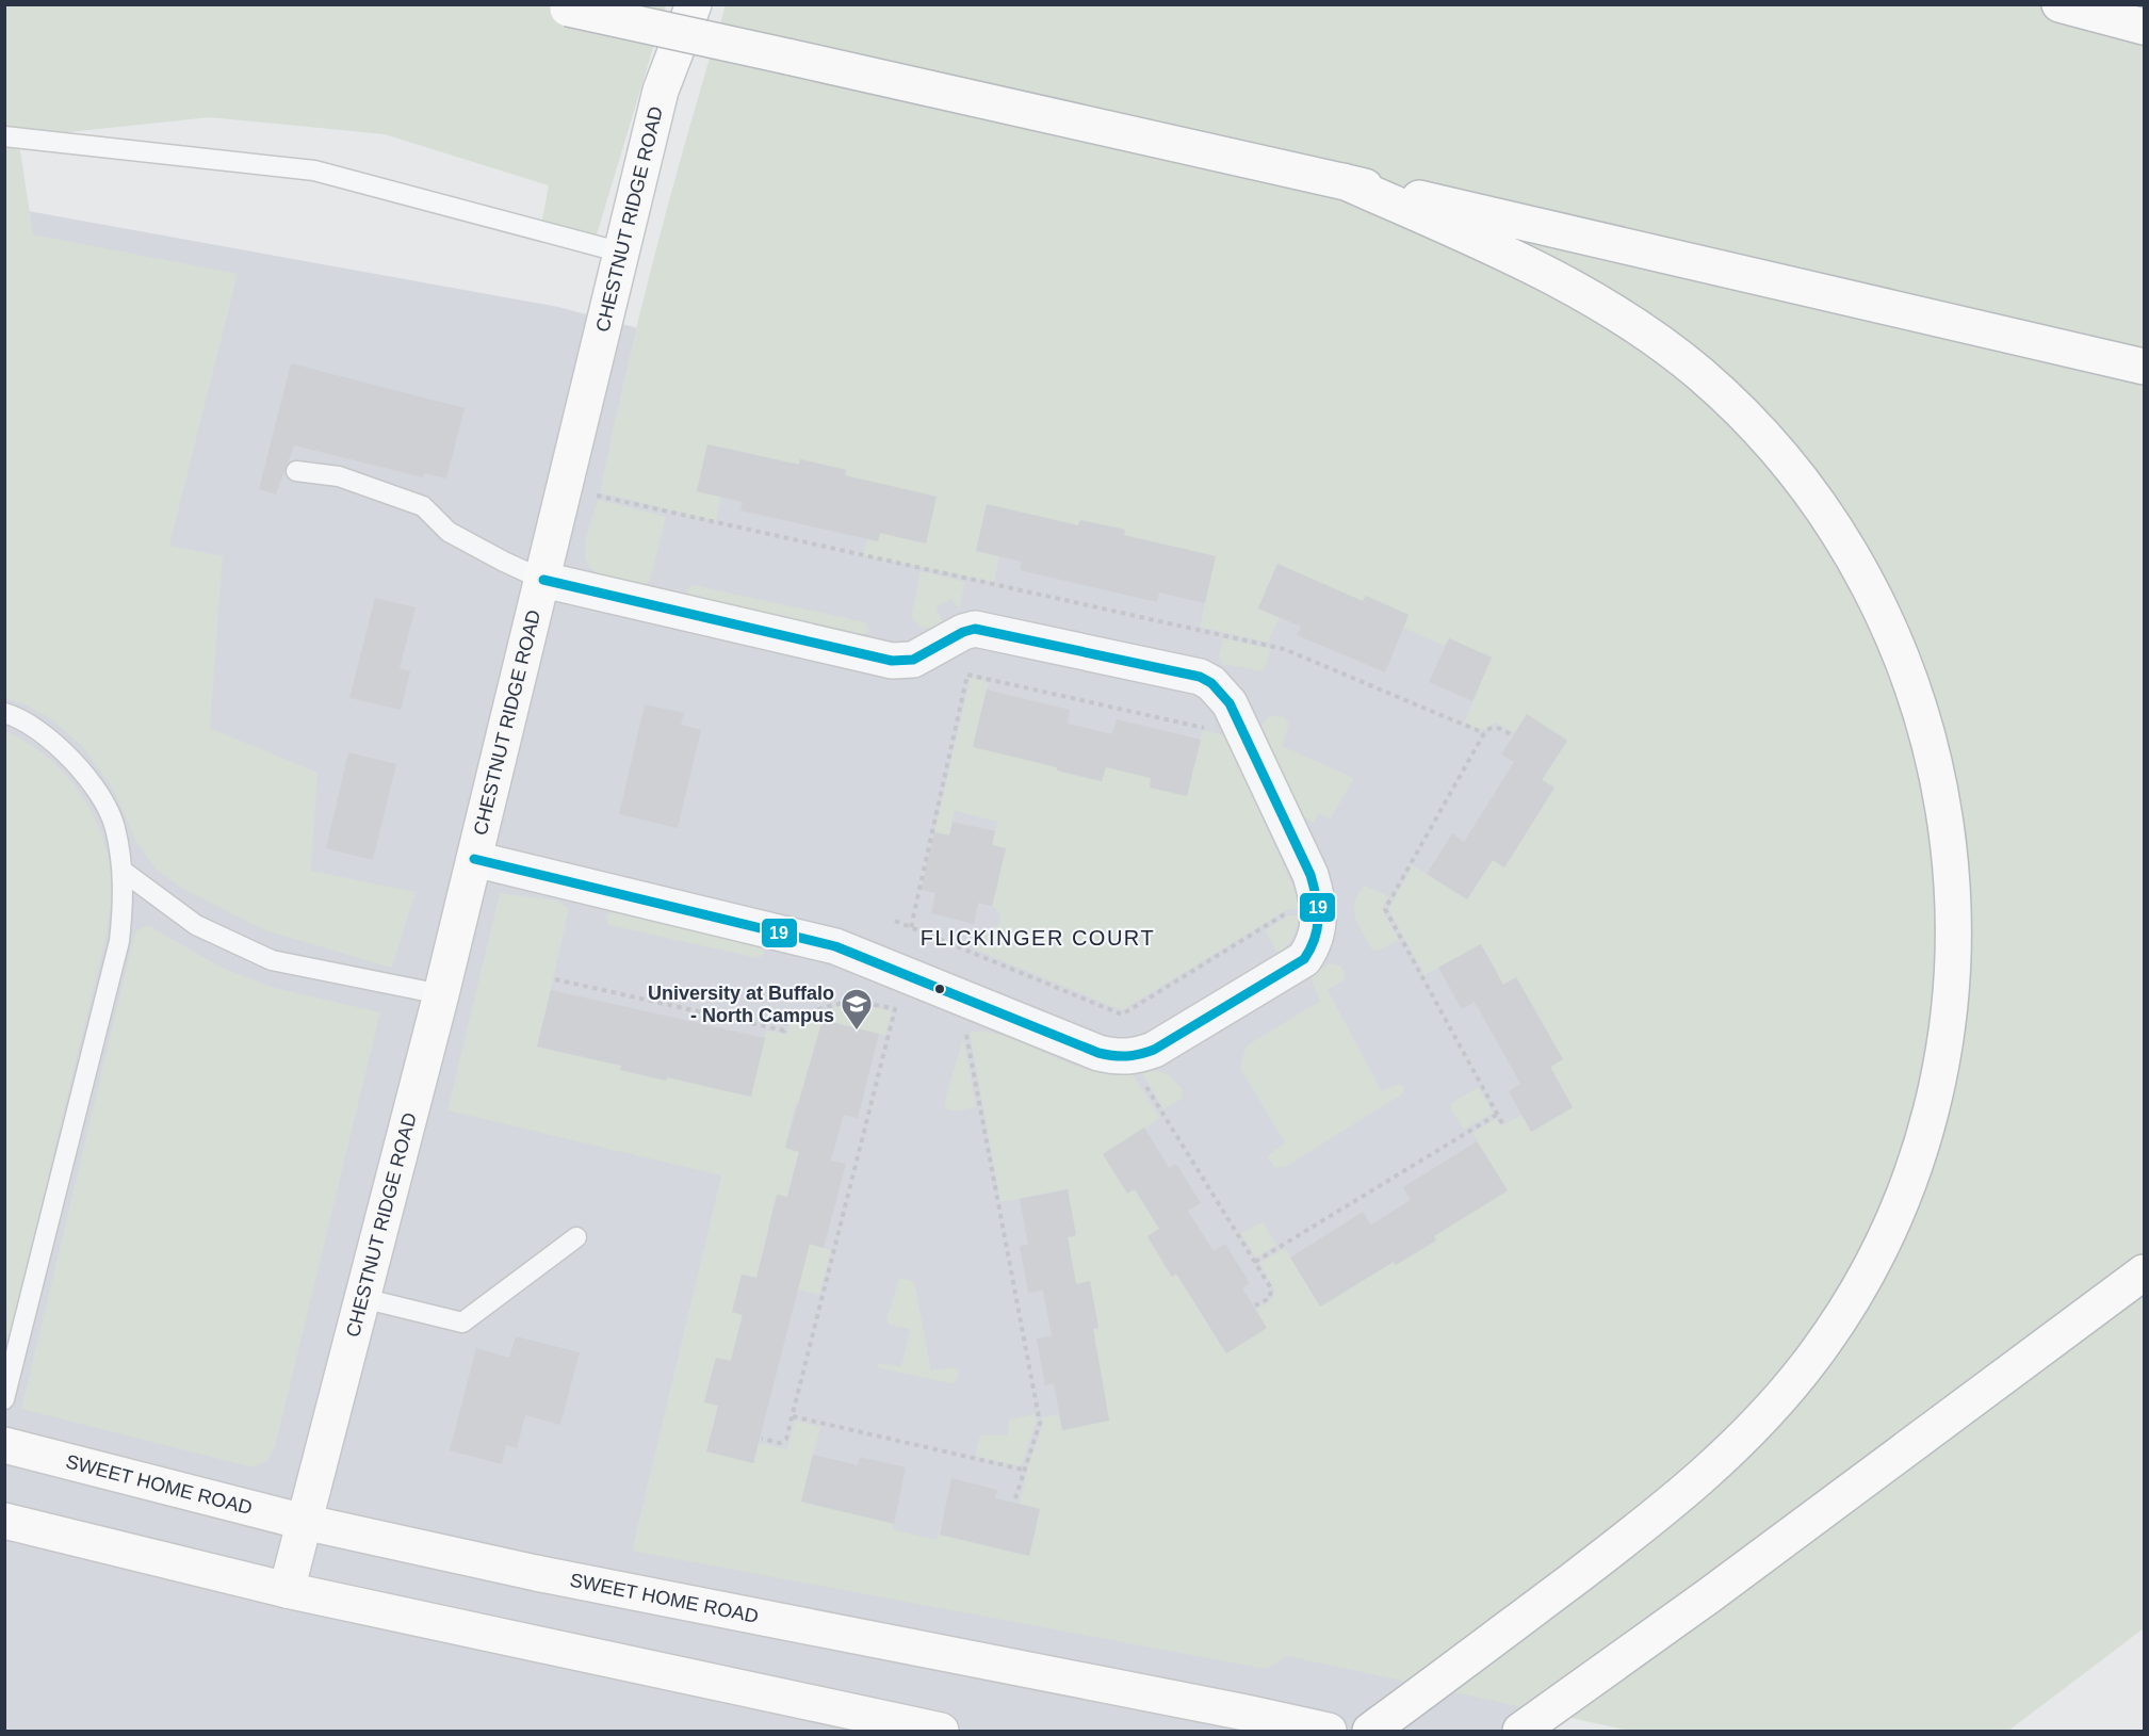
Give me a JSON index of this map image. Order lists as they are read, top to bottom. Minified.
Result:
{"streets":{"main road":["CHESTNUT RIDGE ROAD","SWEET HOME ROAD"]},"crossings":[["CHESTNUT RIDGE ROAD","SWEET HOME ROAD"]],"districts":["FLICKINGER COURT"],"places":{"school or university":["University at Buffalo - North Campus"]},"lines":["transit line 19"]}
